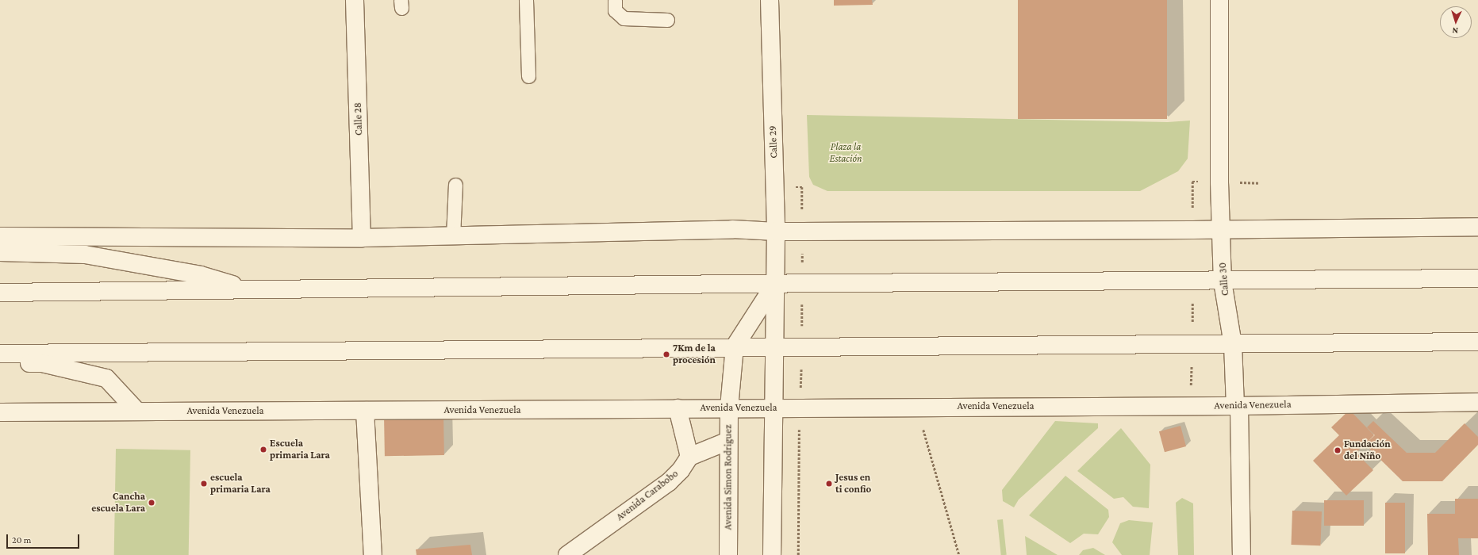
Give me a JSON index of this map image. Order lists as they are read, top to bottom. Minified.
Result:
{"streets":{"street":["Calle 28","Calle 29","Calle 30","Avenida Venezuela","Avenida Simon Rodriguez","Avenida Carabobo"]},"crossings":[["Calle 29","Avenida Simon Rodriguez"],["Calle 30","Avenida Venezuela"],["Avenida Venezuela","Avenida Simon Rodriguez"]],"parks":["Plaza la Estación"],"places":["7Km de la procesión","Escuela primaria Lara","Fundación del Niño","escuela primaria Lara","Jesus en ti confio","Cancha escuela Lara"],"scale_bar":"20 m","north":"bottom"}
